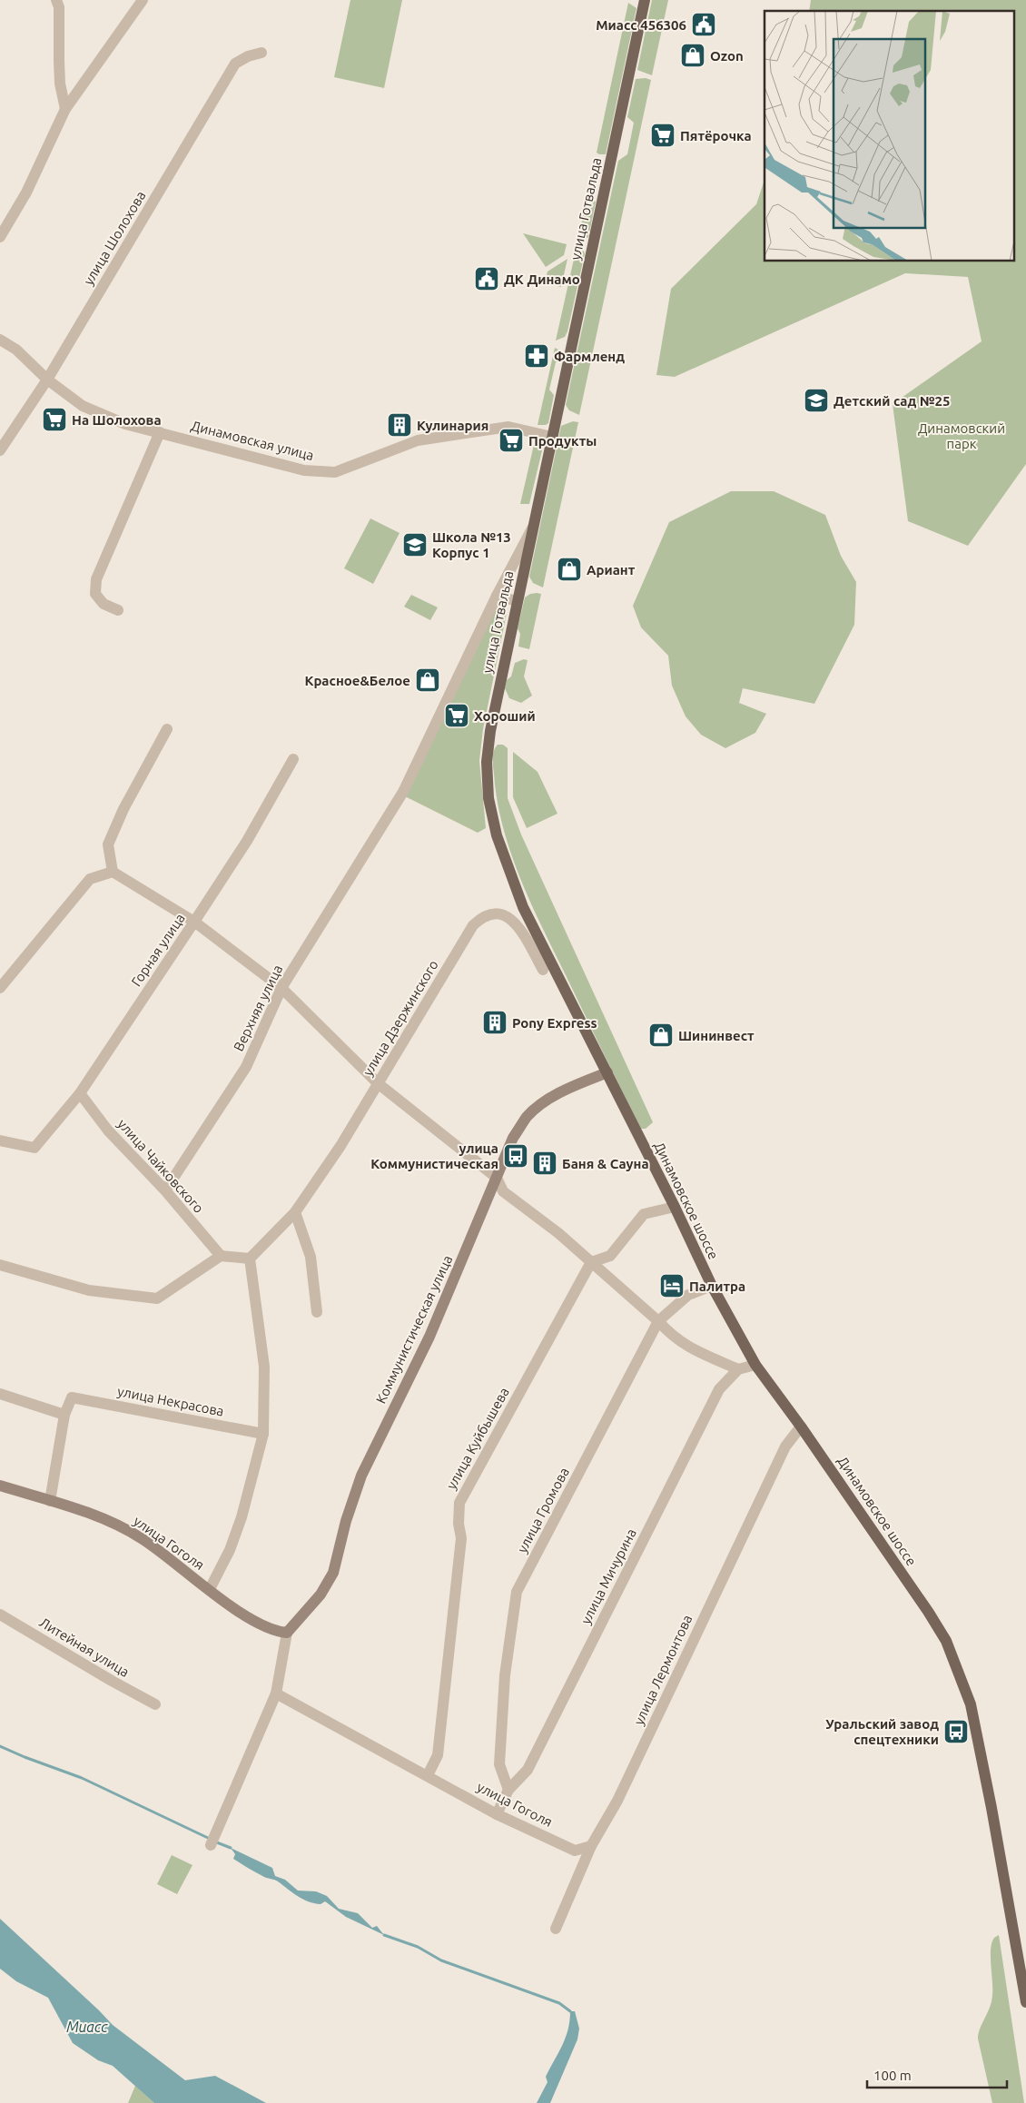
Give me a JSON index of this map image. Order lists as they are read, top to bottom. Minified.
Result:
{"streets":{"main road":["улица Готвальда","Динамовское шоссе"],"street":["улица Шолохова","Динамовская улица","Горная улица","Верхняя улица","улица Дзержинского","улица Чайковского","Коммунистическая улица","улица Некрасова","улица Куйбышева","улица Громова","улица Гоголя","улица Мичурина","Литейная улица","улица Лермонтова"]},"crossings":[["улица Готвальда","Динамовская улица"],["улица Готвальда","Верхняя улица"],["улица Готвальда","Динамовское шоссе"],["улица Готвальда","Коммунистическая улица"],["улица Шолохова","Динамовская улица"],["Горная улица","улица Чайковского"],["Верхняя улица","улица Чайковского"],["Динамовское шоссе","Коммунистическая улица"],["Динамовское шоссе","улица Громова"],["Динамовское шоссе","улица Лермонтова"],["Коммунистическая улица","улица Гоголя"],["улица Куйбышева","улица Гоголя"],["улица Громова","улица Мичурина"],["улица Гоголя","улица Мичурина"],["улица Гоголя","улица Лермонтова"]],"water":["Миасс"],"parks":["Динамовский парк"],"places":{"public building":["Миасс 456306","ДК Динамо"],"shop":["Ozon","Ариант","Красное&Белое","Шининвест"],"supermarket":["Пятёрочка","На Шолохова","Продукты","Хороший"],"pharmacy":["Фармленд"],"school or university":["Детский сад №25","Школа №13 Корпус 1"],"building":["Кулинария","Pony Express","Баня & Сауна"],"bus stop":["улица Коммунистическая","Уральский завод спецтехники"],"hotel":["Палитра"]},"scale_bar":"100 m"}
